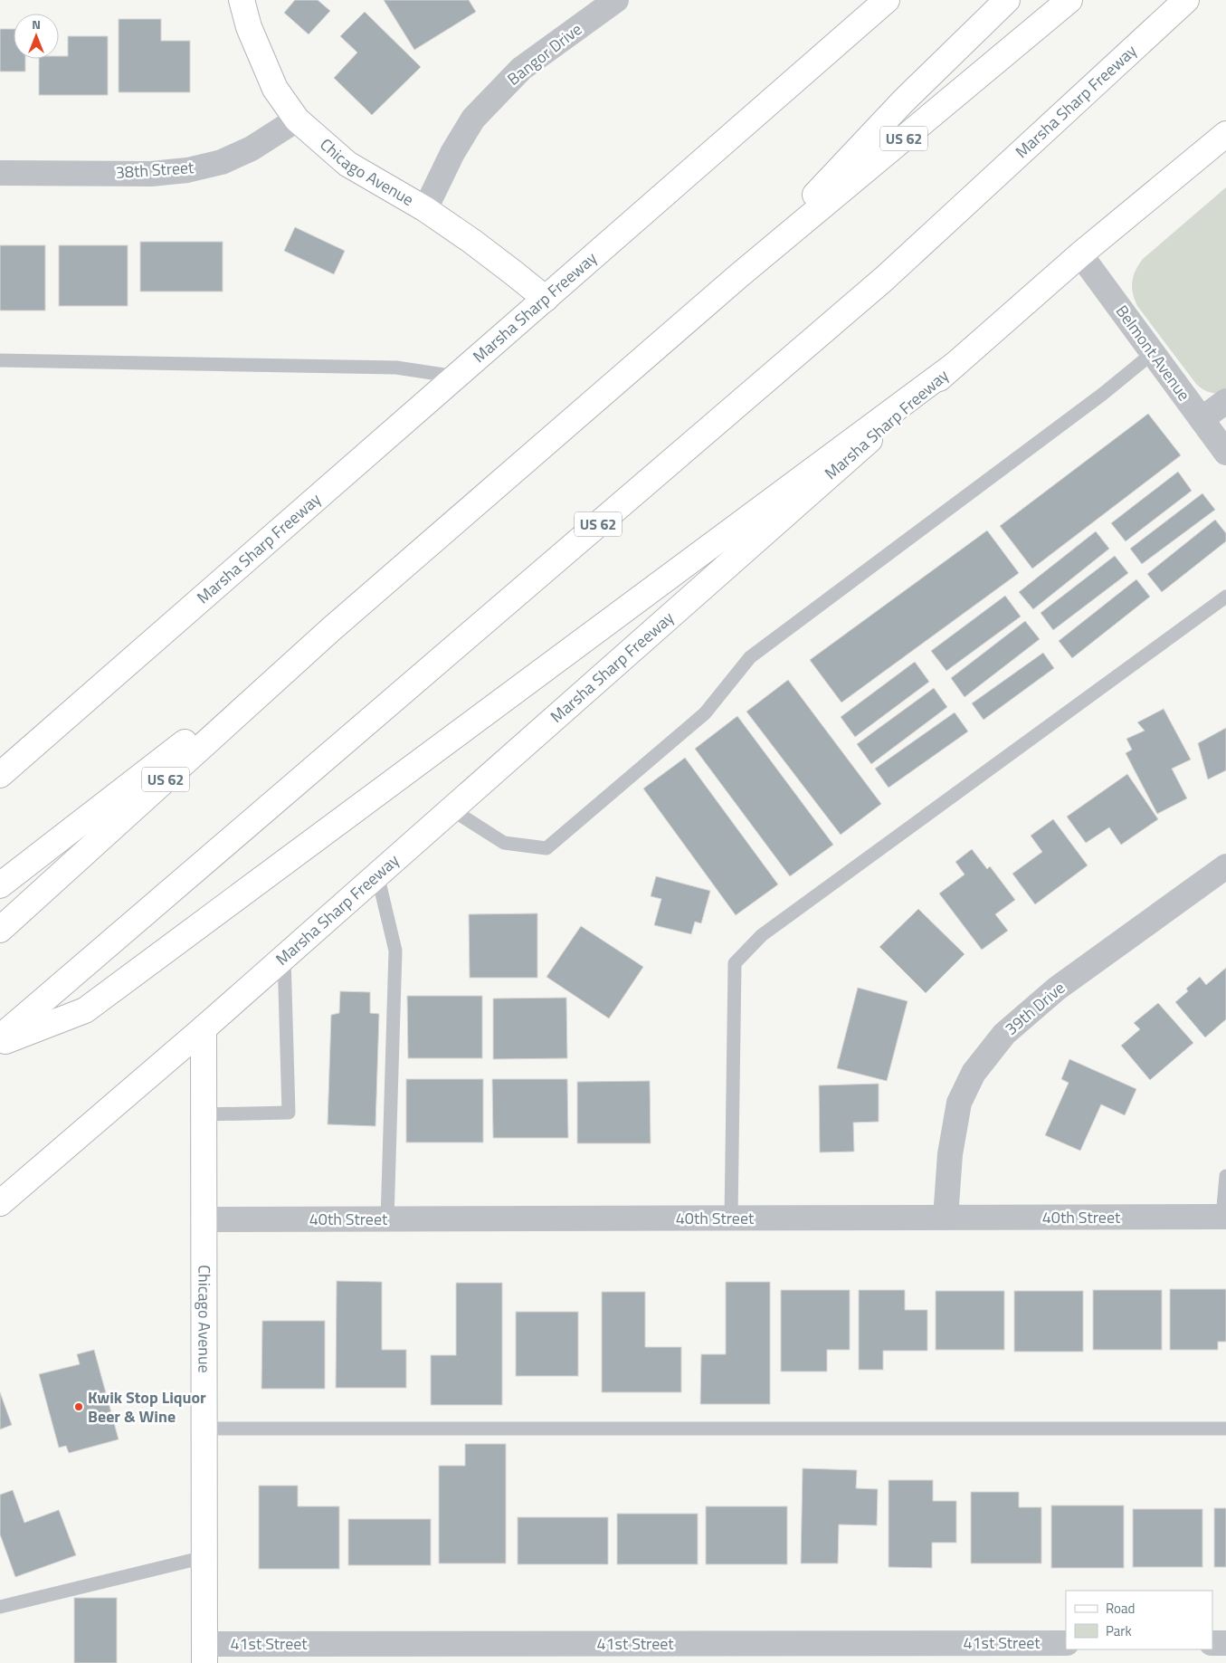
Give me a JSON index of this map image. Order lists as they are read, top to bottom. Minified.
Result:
{"streets":{"main road":["Marsha Sharp Freeway","US 62","Chicago Avenue"],"street":["Bangor Drive","38th Street","Belmont Avenue","39th Drive","40th Street","41st Street"]},"crossings":[["Bangor Drive","Chicago Avenue"],["Marsha Sharp Freeway","Chicago Avenue"],["Marsha Sharp Freeway","Belmont Avenue"],["38th Street","Chicago Avenue"],["Chicago Avenue","40th Street"],["Chicago Avenue","41st Street"],["39th Drive","40th Street"]],"places":["Kwik Stop Liquor Beer & Wine"],"legend":["Road","Park"],"north":"top"}
